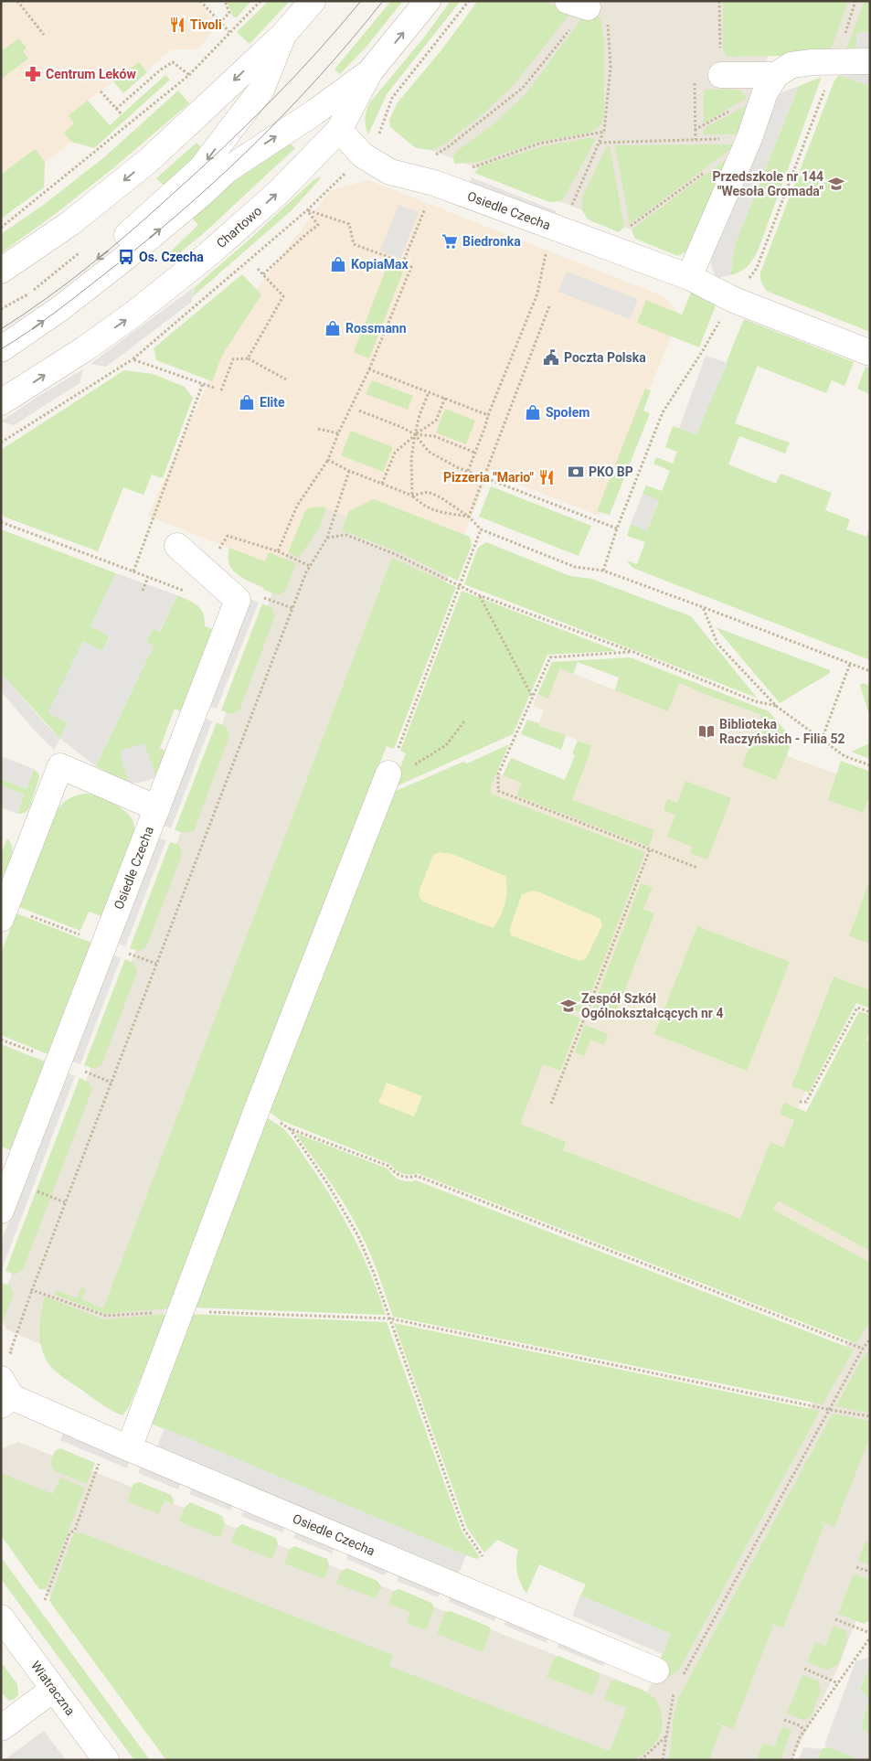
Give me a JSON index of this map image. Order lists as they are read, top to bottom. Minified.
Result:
{"streets":{"street":["Osiedle Czecha","Chartowo","Wiatraczna"]},"crossings":[["Osiedle Czecha","Chartowo"]],"places":{"restaurant":["Tivoli","Pizzeria \"Mario\""],"pharmacy":["Centrum Leków"],"school or university":["Przedszkole nr 144 \"Wesoła Gromada\"","Zespół Szkół Ogólnokształcących nr 4"],"supermarket":["Biedronka"],"bus stop":["Os. Czecha"],"shop":["KopiaMax","Rossmann","Elite","Społem"],"public building":["Poczta Polska"],"bank":["PKO BP"],"library":["Biblioteka Raczyńskich - Filia 52"]}}
